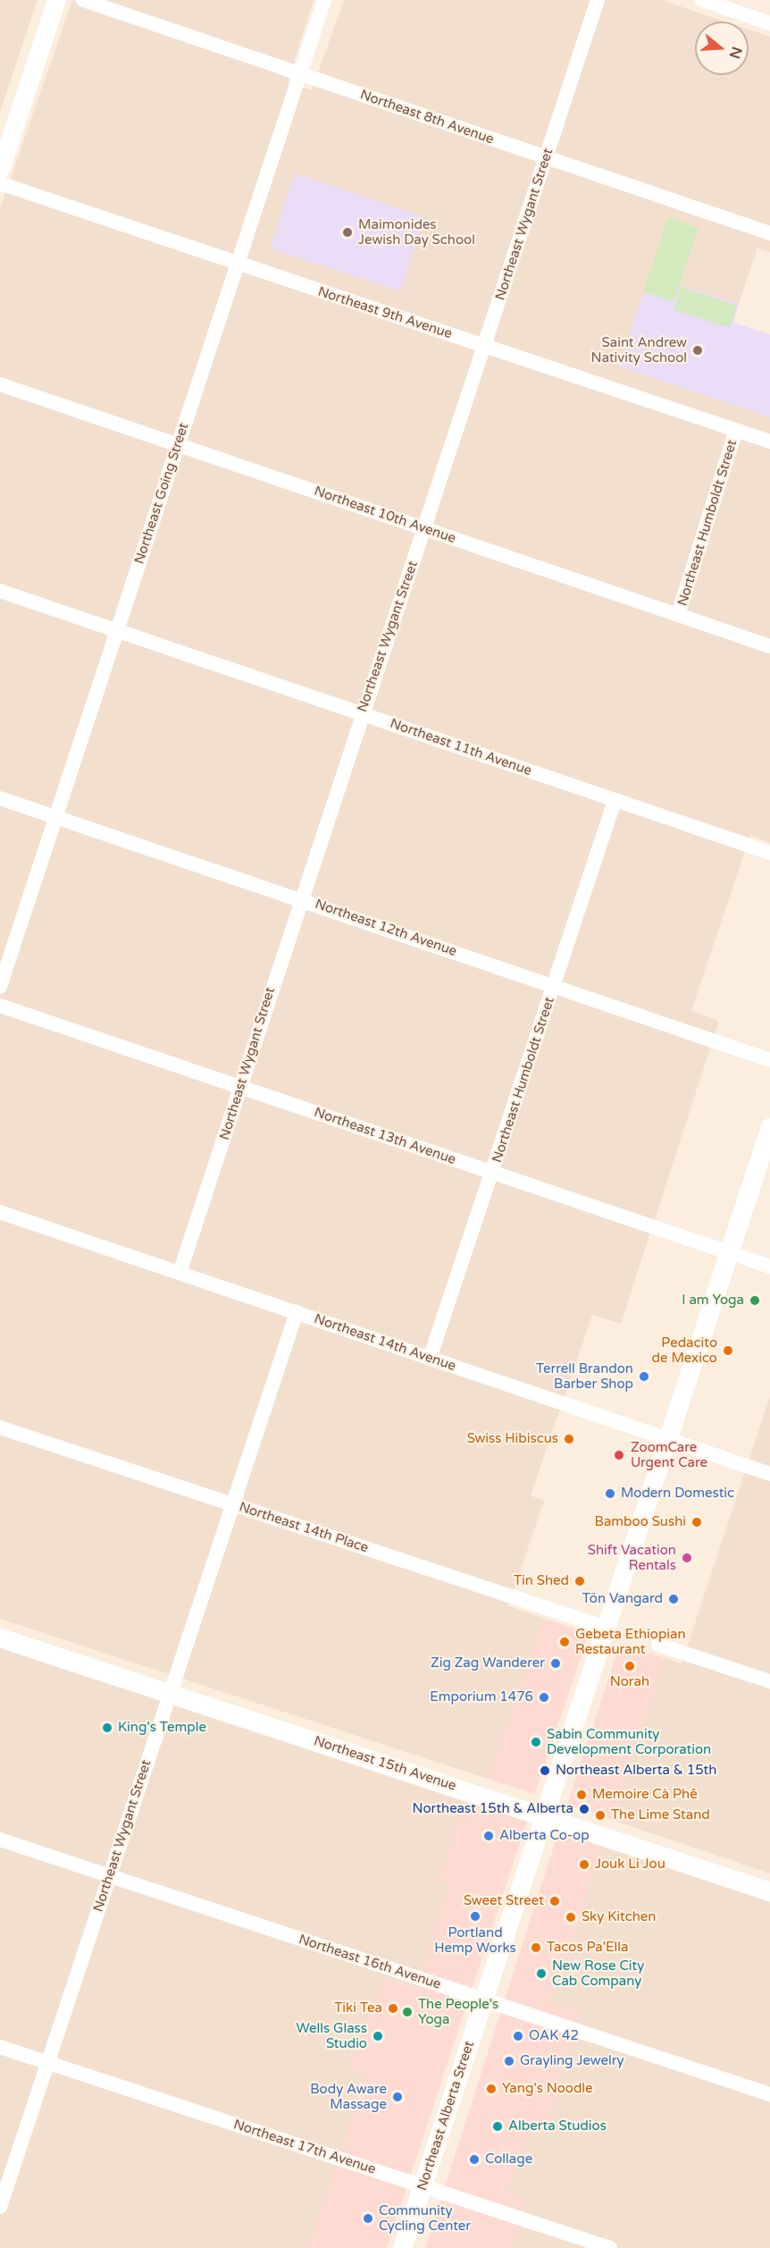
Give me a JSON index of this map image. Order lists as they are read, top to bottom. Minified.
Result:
{"streets":{"street":["Northeast 8th Avenue","Northeast Wygant Street","Northeast 9th Avenue","Northeast Going Street","Northeast 10th Avenue","Northeast Humboldt Street","Northeast 11th Avenue","Northeast 12th Avenue","Northeast 13th Avenue","Northeast 14th Avenue","Northeast 14th Place","Northeast 15th Avenue","Northeast 16th Avenue","Northeast Alberta Street","Northeast 17th Avenue"]},"crossings":[["Northeast 8th Avenue","Northeast Wygant Street"],["Northeast 8th Avenue","Northeast Going Street"],["Northeast Wygant Street","Northeast 9th Avenue"],["Northeast Wygant Street","Northeast 10th Avenue"],["Northeast Wygant Street","Northeast 11th Avenue"],["Northeast Wygant Street","Northeast 12th Avenue"],["Northeast Wygant Street","Northeast 13th Avenue"],["Northeast Wygant Street","Northeast 14th Avenue"],["Northeast Wygant Street","Northeast 14th Place"],["Northeast Wygant Street","Northeast 15th Avenue"],["Northeast Wygant Street","Northeast 16th Avenue"],["Northeast Wygant Street","Northeast 17th Avenue"],["Northeast 9th Avenue","Northeast Going Street"],["Northeast 9th Avenue","Northeast Humboldt Street"],["Northeast Going Street","Northeast 10th Avenue"],["Northeast Going Street","Northeast 11th Avenue"],["Northeast Going Street","Northeast 12th Avenue"],["Northeast 10th Avenue","Northeast Humboldt Street"],["Northeast Humboldt Street","Northeast 11th Avenue"],["Northeast Humboldt Street","Northeast 12th Avenue"],["Northeast Humboldt Street","Northeast 13th Avenue"],["Northeast Humboldt Street","Northeast 14th Avenue"],["Northeast 13th Avenue","Northeast Alberta Street"],["Northeast 14th Avenue","Northeast Alberta Street"],["Northeast 14th Place","Northeast Alberta Street"],["Northeast 15th Avenue","Northeast Alberta Street"],["Northeast 16th Avenue","Northeast Alberta Street"],["Northeast Alberta Street","Northeast 17th Avenue"]],"places":["Maimonides Jewish Day School","Saint Andrew Nativity School","I am Yoga","Pedacito de Mexico","Terrell Brandon Barber Shop","Swiss Hibiscus","ZoomCare Urgent Care","Modern Domestic","Bamboo Sushi","Shift Vacation Rentals","Tin Shed","Tön Vangard","Gebeta Ethiopian Restaurant","Zig Zag Wanderer","Norah","Emporium 1476","King's Temple","Sabin Community Development Corporation","Northeast Alberta & 15th","Memoire Cà Phê","Northeast 15th & Alberta","The Lime Stand","Alberta Co-op","Jouk Li Jou","Sweet Street","Portland Hemp Works","Sky Kitchen","Tacos Pa'Ella","New Rose City Cab Company","Tiki Tea","The People's Yoga","Wells Glass Studio","OAK 42","Grayling Jewelry","Yang's Noodle","Body Aware Massage","Alberta Studios","Collage","Community Cycling Center"],"north":"right"}
